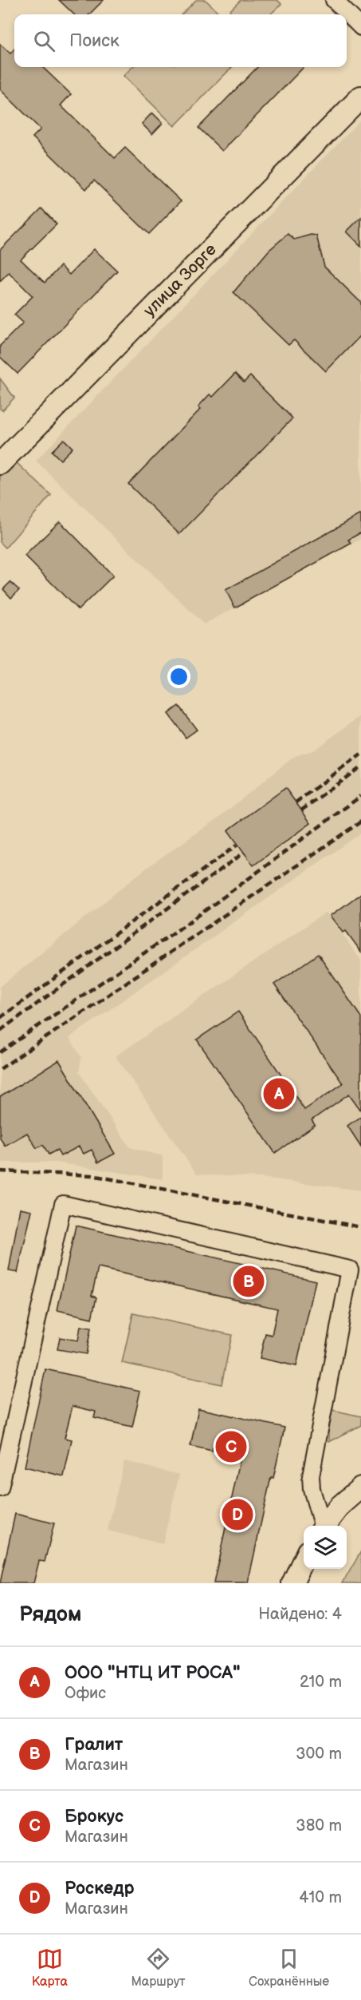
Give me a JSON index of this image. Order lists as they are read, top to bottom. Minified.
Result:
{"streets":{"street":["улица Зорге"]},"page":{"search":"Поиск","pins":["A","B","C","D"],"heading":["Рядом","Найдено: 4"],"list":[{"mark":"A","name":"ООО \"НТЦ ИТ РОСА\"","note":"Офис","value":"210 m"},{"mark":"B","name":"Гралит","note":"Магазин","value":"300 m"},{"mark":"C","name":"Брокус","note":"Магазин","value":"380 m"},{"mark":"D","name":"Роскедр","note":"Магазин","value":"410 m"}],"nav":["Карта","Маршрут","Сохранённые"]}}
